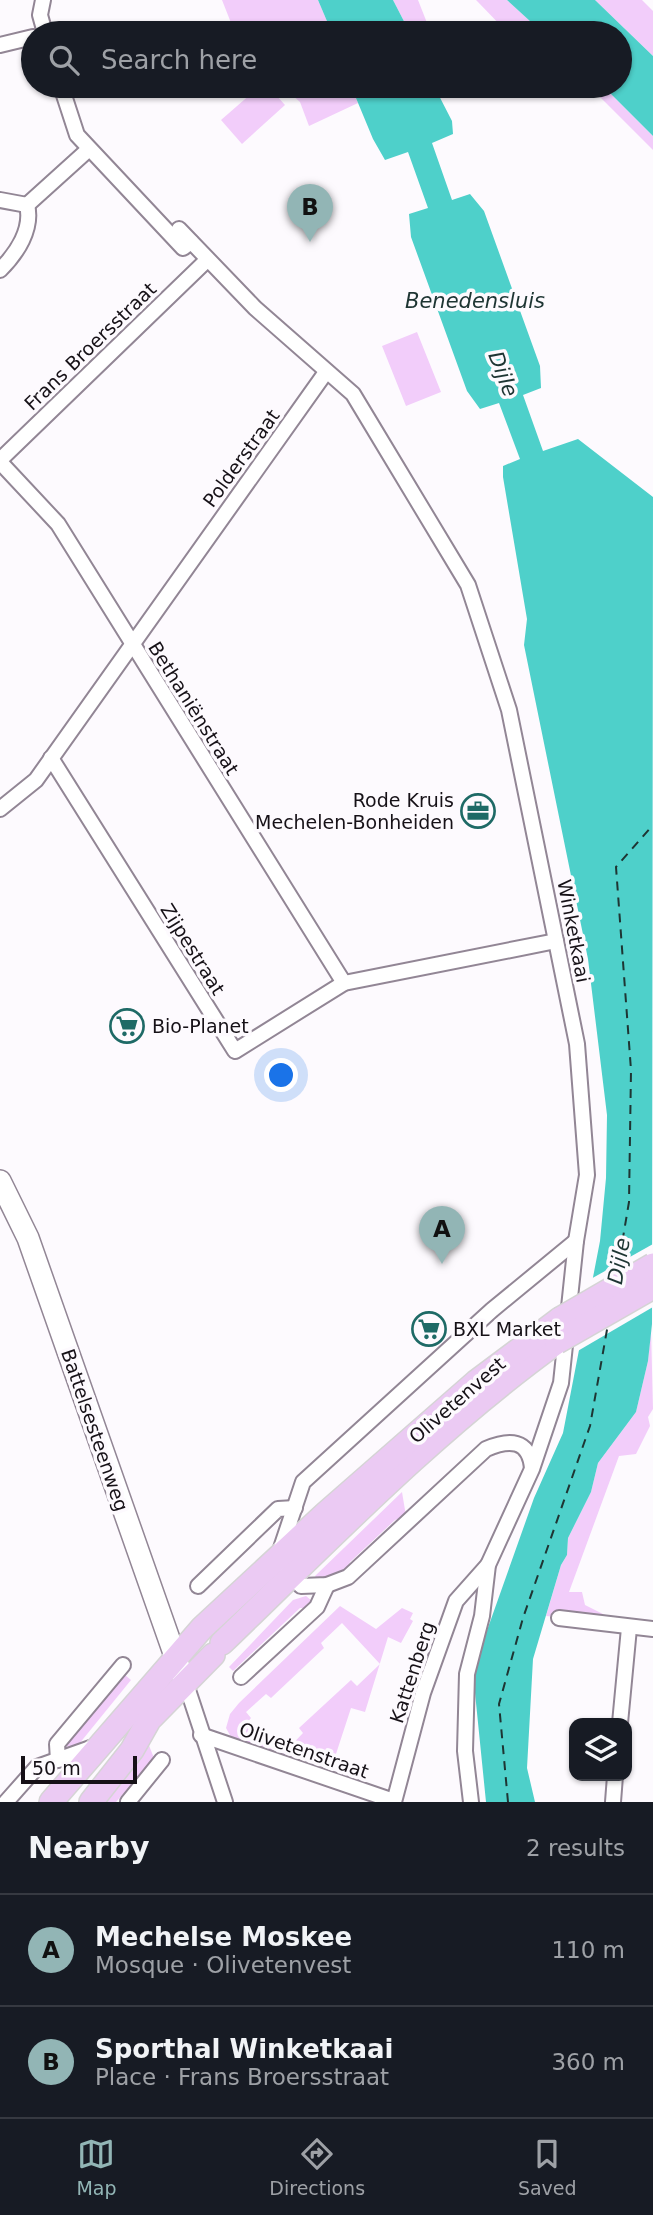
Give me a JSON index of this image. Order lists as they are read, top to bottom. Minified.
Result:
{"streets":{"main road":["Olivetenvest","Battelsesteenweg"],"street":["Frans Broersstraat","Polderstraat","Bethaniënstraat","Winketkaai","Zijpestraat","Kattenberg","Olivetenstraat"]},"crossings":[["Frans Broersstraat","Bethaniënstraat"],["Polderstraat","Bethaniënstraat"],["Polderstraat","Winketkaai"],["Polderstraat","Zijpestraat"],["Bethaniënstraat","Zijpestraat"],["Winketkaai","Olivetenvest"],["Olivetenvest","Battelsesteenweg"],["Kattenberg","Olivetenstraat"]],"water":["Benedensluis","Dijle"],"places":{"office":["Rode Kruis Mechelen-Bonheiden"],"supermarket":["Bio-Planet","BXL Market"]},"scale_bar":"50 m","page":{"search":"Search here","pins":["B","A"],"scale":"50 m","heading":["Nearby","2 results"],"list":[{"mark":"A","name":"Mechelse Moskee","note":"Mosque · Olivetenvest","value":"110 m"},{"mark":"B","name":"Sporthal Winketkaai","note":"Place · Frans Broersstraat","value":"360 m"}],"nav":["Map","Directions","Saved"]}}
